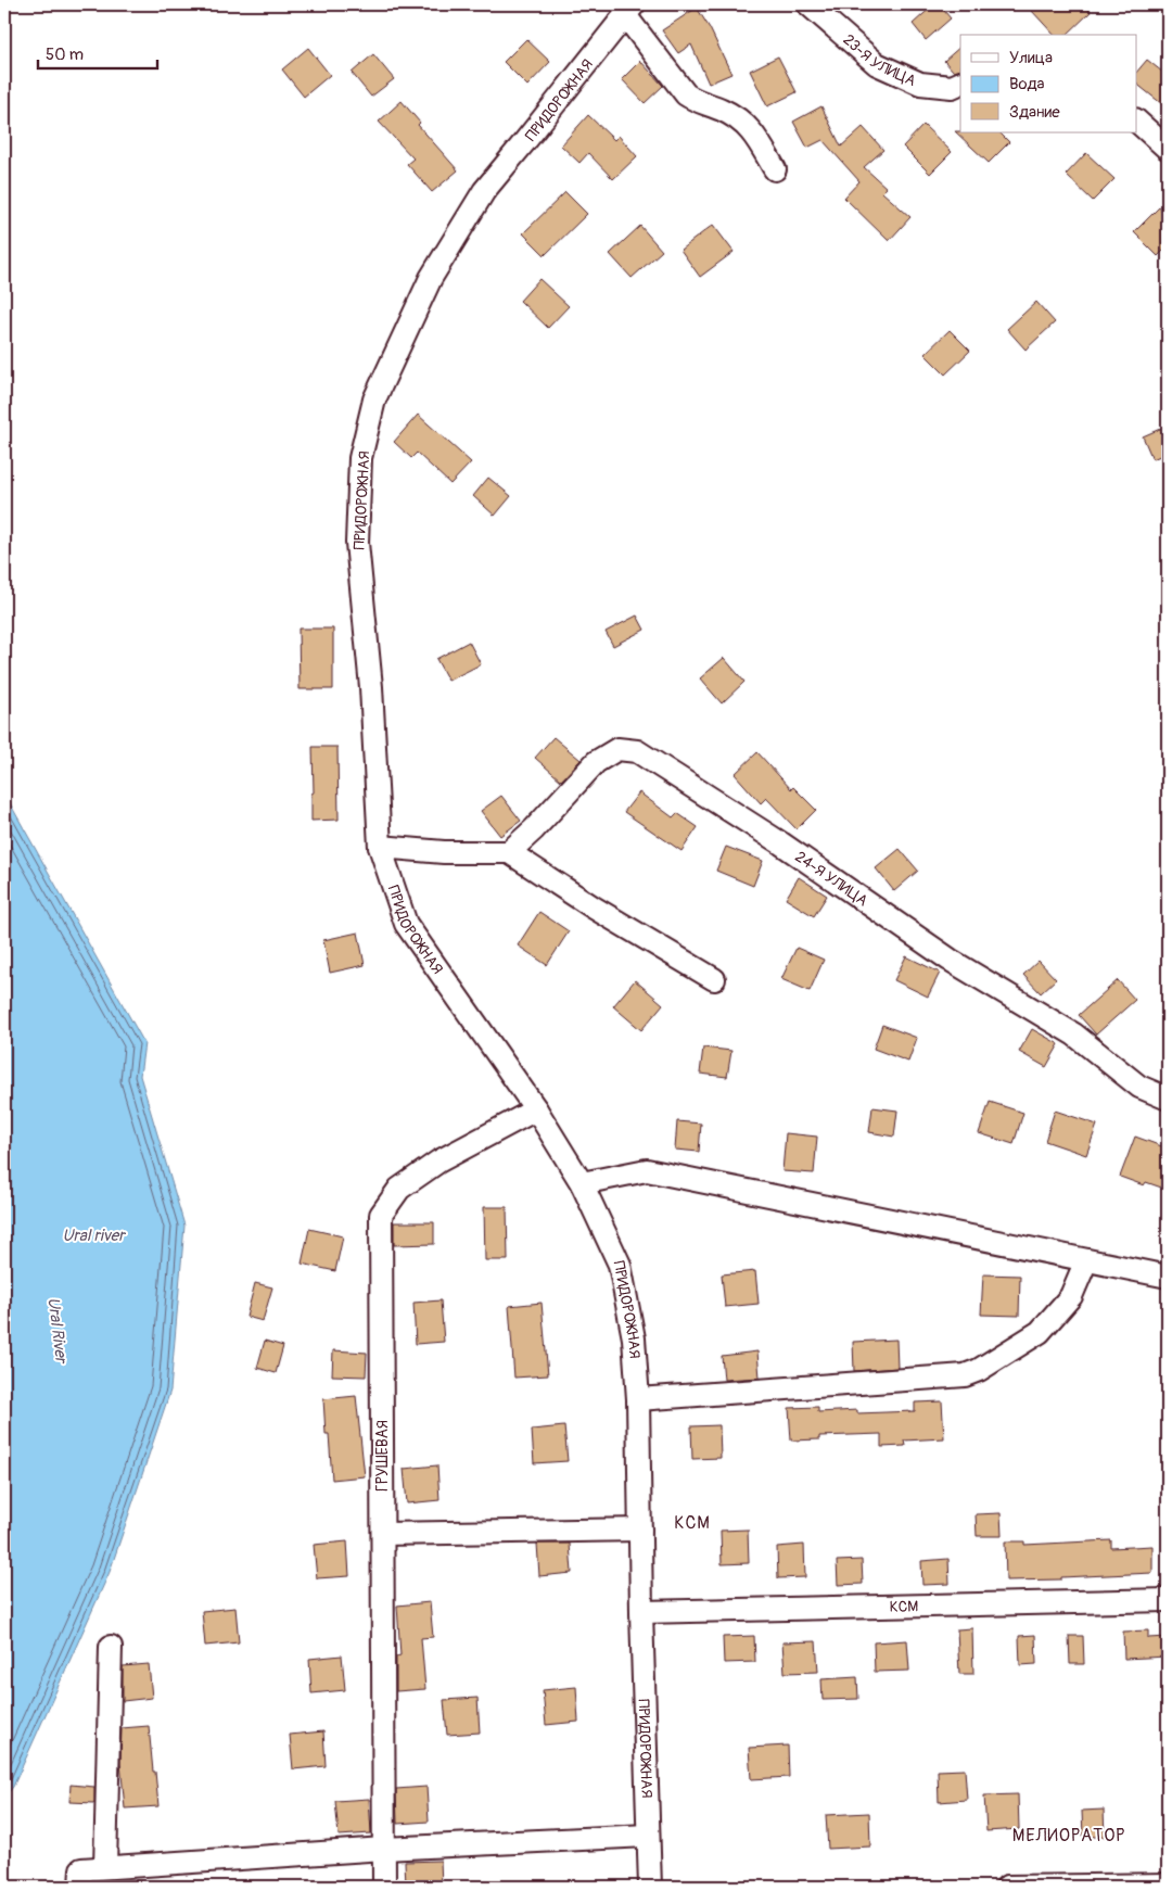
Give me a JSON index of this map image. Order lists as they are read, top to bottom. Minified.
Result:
{"streets":{"street":["23-Я УЛИЦА","ПРИДОРОЖНАЯ","24-Я УЛИЦА","ГРУШЕВАЯ","КСМ"]},"crossings":[["ПРИДОРОЖНАЯ","ГРУШЕВАЯ"],["ПРИДОРОЖНАЯ","КСМ"]],"districts":["КСМ","МЕЛИОРАТОР"],"water":["Ural river","Ural River"],"legend":["Улица","Вода","Здание"],"scale_bar":"50 m"}
